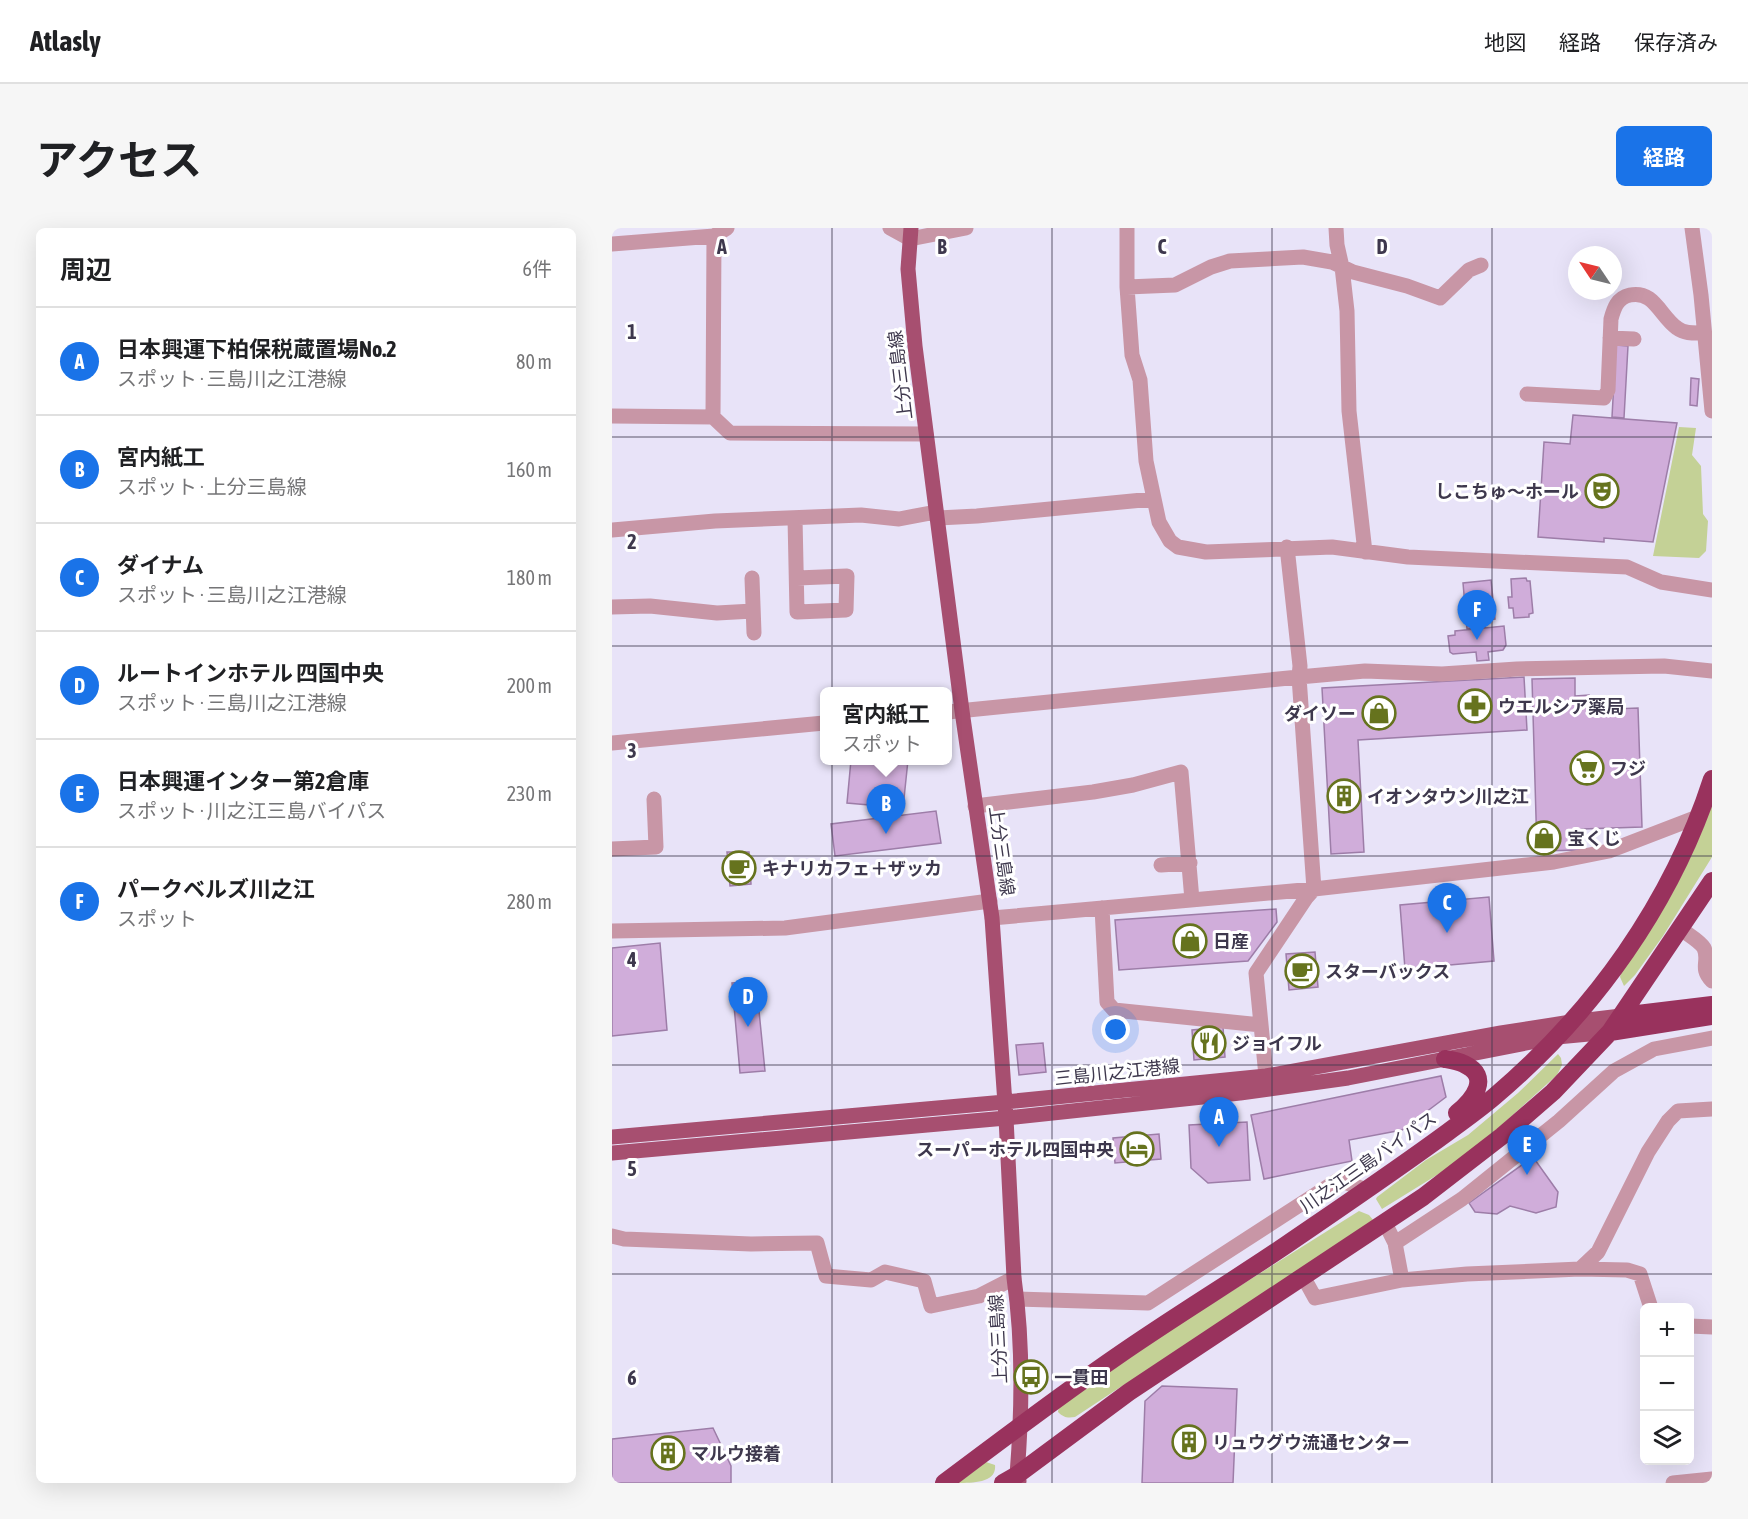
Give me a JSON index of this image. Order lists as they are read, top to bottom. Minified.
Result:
{"streets":{"highway":["川之江三島バイパス"],"main road":["上分三島線","三島川之江港線"]},"crossings":[["上分三島線","三島川之江港線"],["上分三島線","川之江三島バイパス"],["三島川之江港線","川之江三島バイパス"]],"places":{"theatre":["しこちゅ～ホール"],"pharmacy":["ウエルシア薬局"],"shop":["ダイソー","宝くじ","日産"],"supermarket":["フジ"],"building":["イオンタウン川之江","リュウグウ流通センター","マルウ接着"],"cafe":["キナリカフェ＋ザッカ","スターバックス"],"restaurant":["ジョイフル"],"hotel":["スーパーホテル四国中央"],"bus stop":["一貫田"]},"north":"top left","page":{"header":"Atlasly","nav":["地図","経路","保存済み"],"title":"アクセス","buttons":"経路","heading":["周辺","6件"],"list":[{"mark":"A","name":"日本興運下柏保税蔵置場No.2","note":"スポット · 三島川之江港線","value":"80 m"},{"mark":"B","name":"宮内紙工","note":"スポット · 上分三島線","value":"160 m"},{"mark":"C","name":"ダイナム","note":"スポット · 三島川之江港線","value":"180 m"},{"mark":"D","name":"ルートインホテル 四国中央","note":"スポット · 三島川之江港線","value":"200 m"},{"mark":"E","name":"日本興運インター第2倉庫","note":"スポット · 川之江三島バイパス","value":"230 m"},{"mark":"F","name":"パークベルズ川之江","note":"スポット","value":"280 m"}],"pins":["F","B","C","D","A","E"],"popup":["宮内紙工","スポット"],"map_buttons":["+","−"]},"grid":{"columns":["A","B","C","D"],"rows":["1","2","3","4","5","6"]}}
